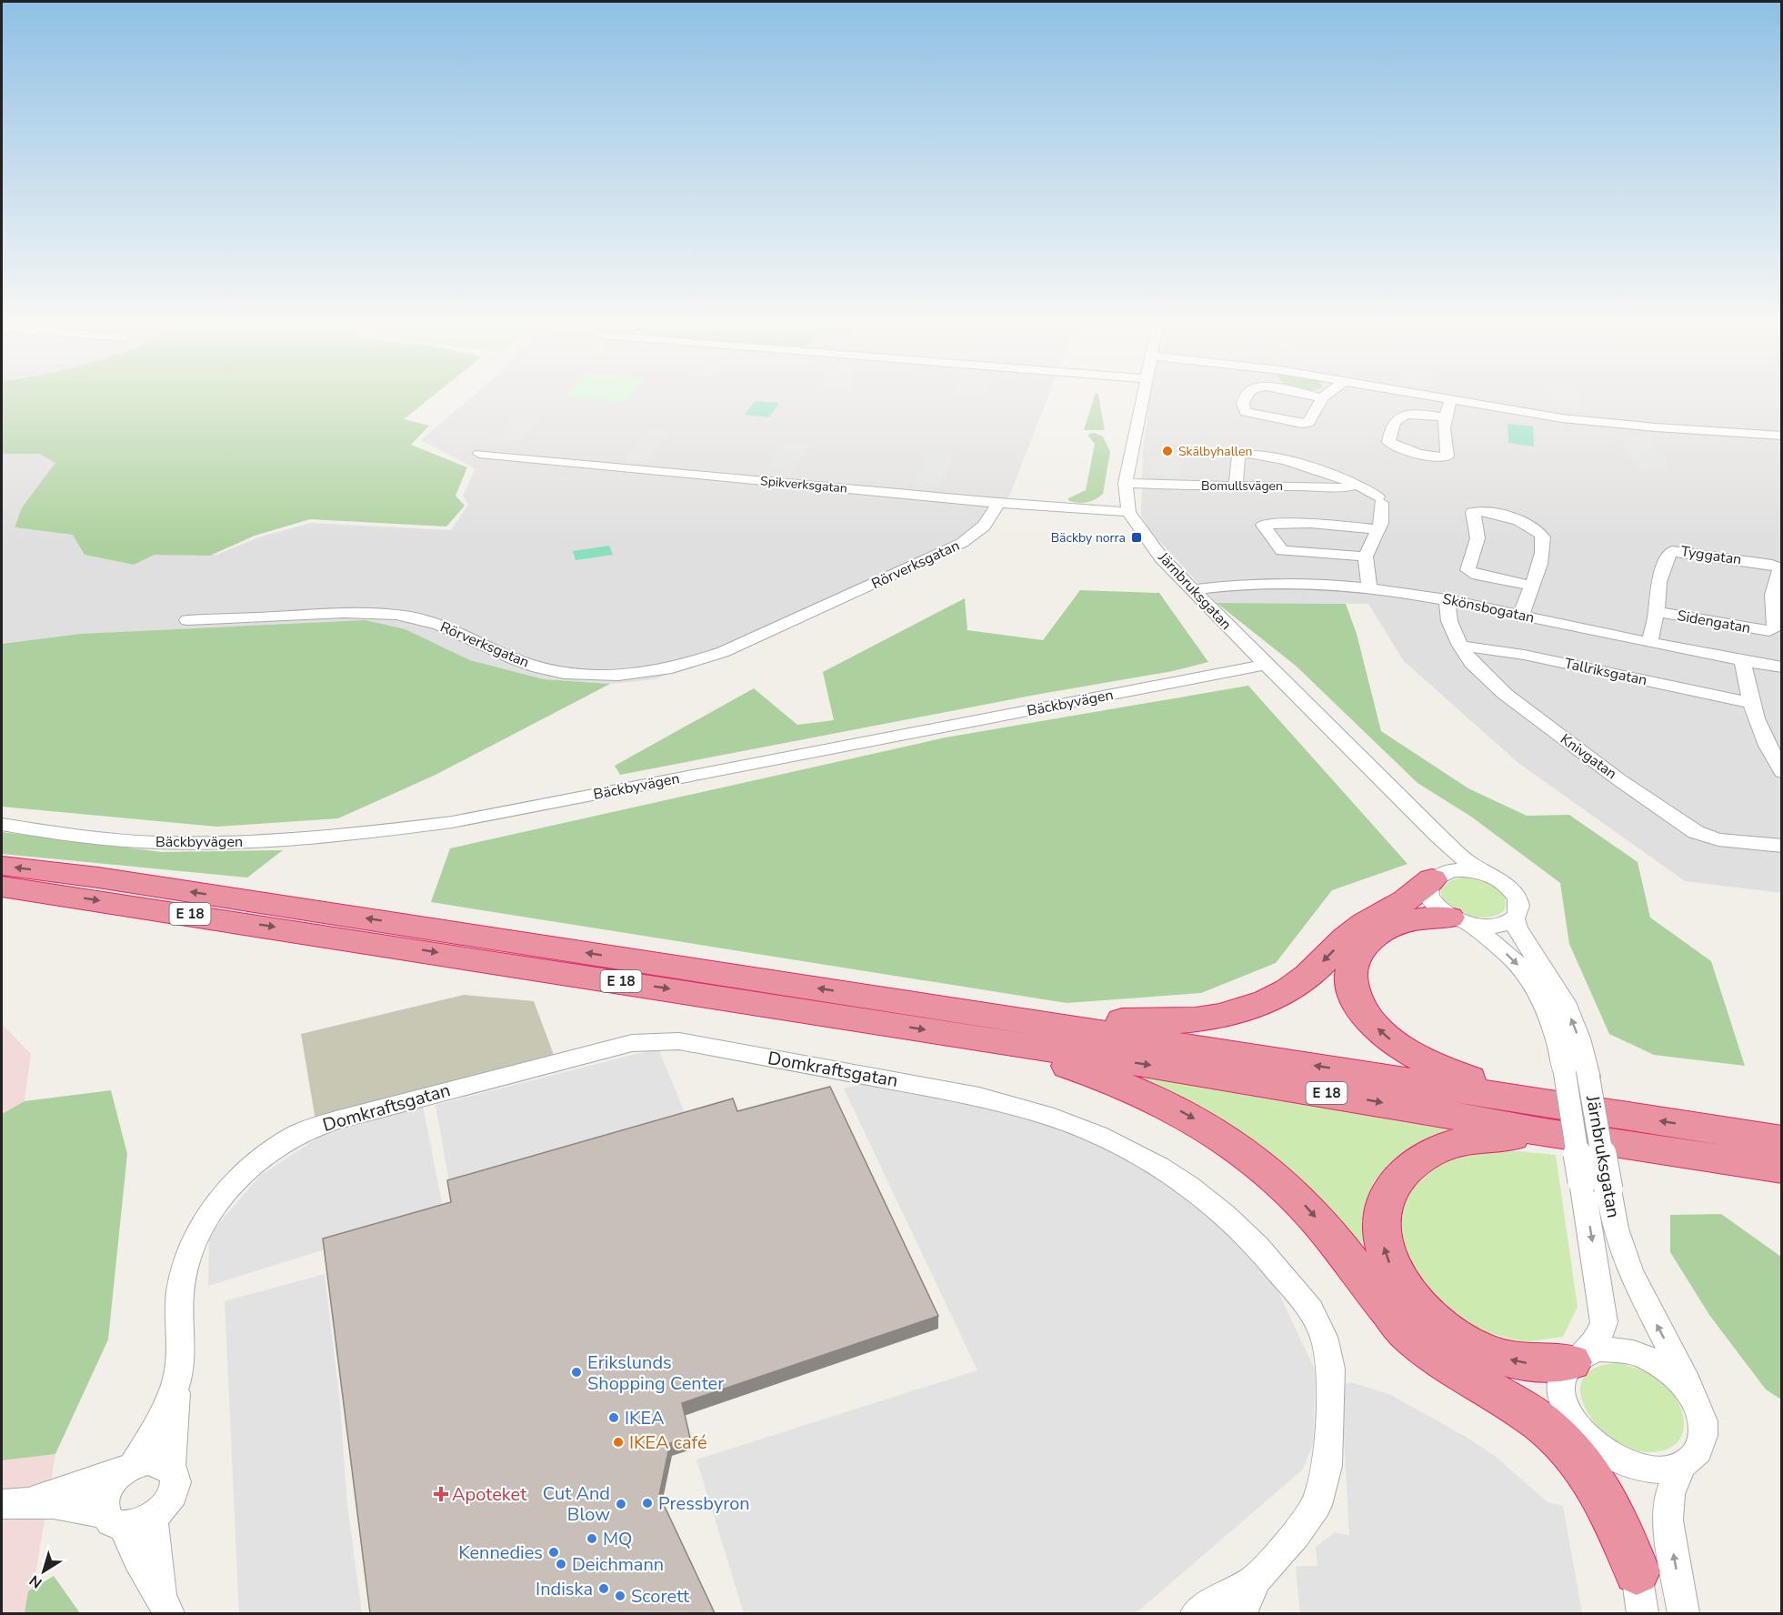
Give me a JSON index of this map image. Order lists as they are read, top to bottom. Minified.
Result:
{"streets":{"highway":["E 18"],"street":["Spikverksgatan","Bomullsvägen","Tyggatan","Rörverksgatan","Järnbruksgatan","Skönsbogatan","Sidengatan","Tallriksgatan","Bäckbyvägen","Knivgatan","Domkraftsgatan"]},"crossings":[["Spikverksgatan","Rörverksgatan"],["Spikverksgatan","Järnbruksgatan"],["Tyggatan","Skönsbogatan"],["Tyggatan","Sidengatan"],["Järnbruksgatan","Skönsbogatan"],["Järnbruksgatan","Bäckbyvägen"],["Järnbruksgatan","E 18"],["Skönsbogatan","Knivgatan"],["Tallriksgatan","Knivgatan"]],"places":{"other":["Skälbyhallen","Erikslunds Shopping Center","IKEA","IKEA café","Pressbyron","Cut And Blow","MQ","Kennedies","Deichmann","Indiska","Scorett"],"transit":["Bäckby norra"],"health":["Apoteket"]},"north":"bottom left"}
